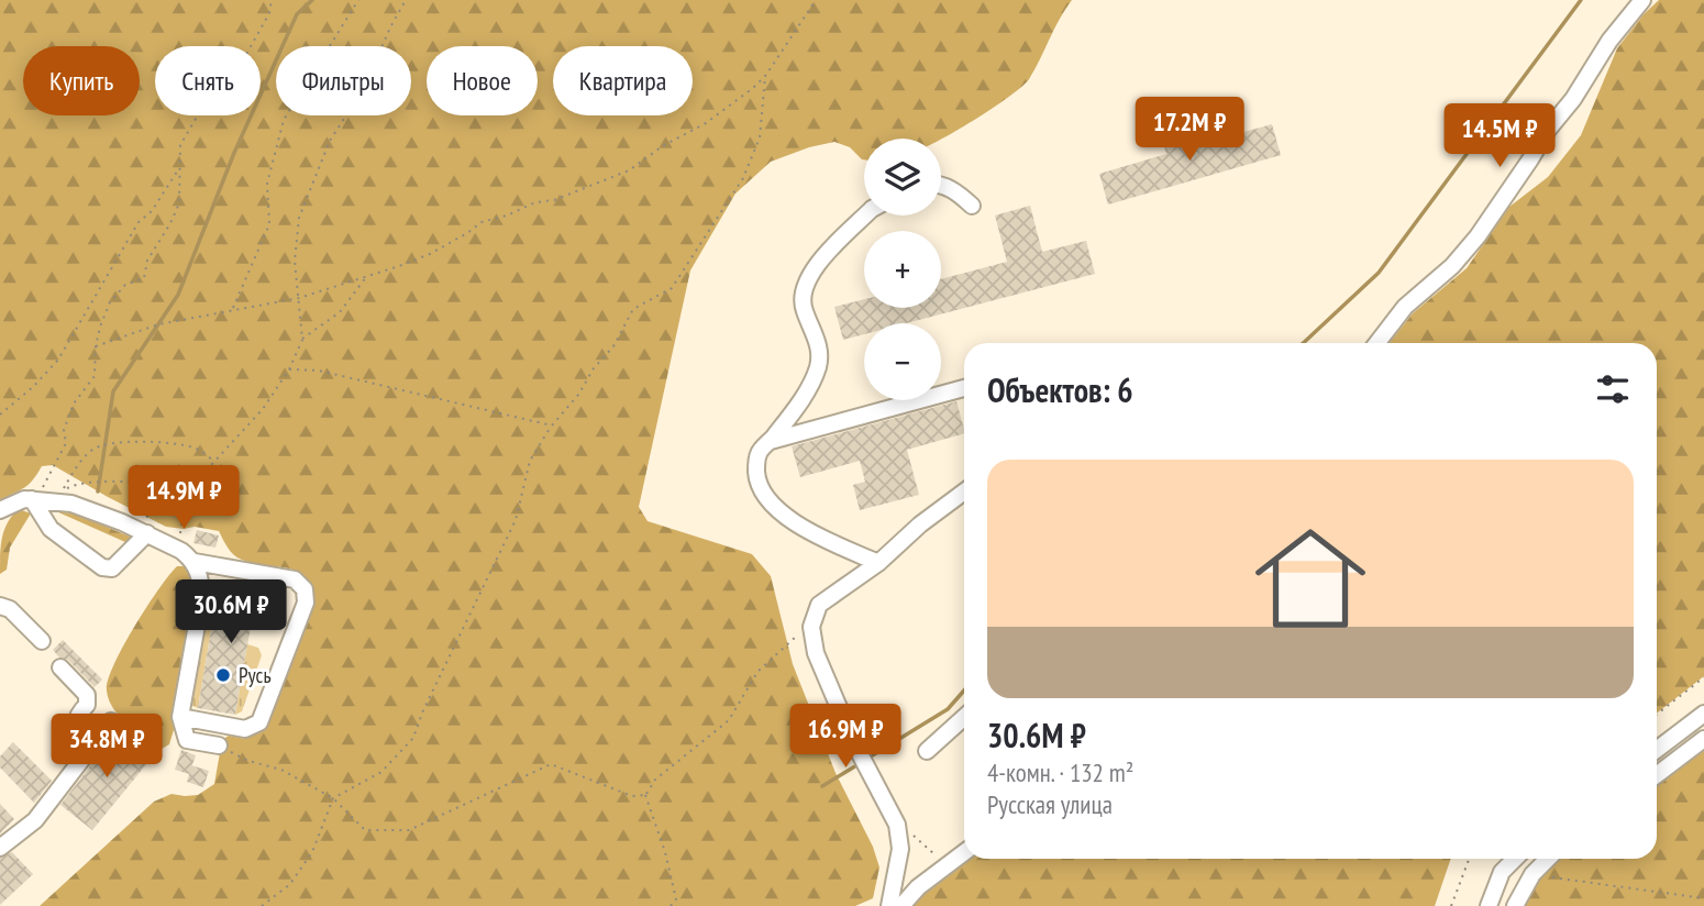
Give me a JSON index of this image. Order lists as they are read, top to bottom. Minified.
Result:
{"places":["Русь"],"page":{"chip":["Купить","Снять","Фильтры","Новое","Квартира"],"price":["17.2M ₽","14.5M ₽","14.9M ₽","30.6M ₽","16.9M ₽","34.8M ₽"],"map_buttons":["+","−"],"heading":"Объектов: 6","list":[{"name":"30.6M ₽","note":"4-комн. · 132 m² · Русская улица"}]}}
